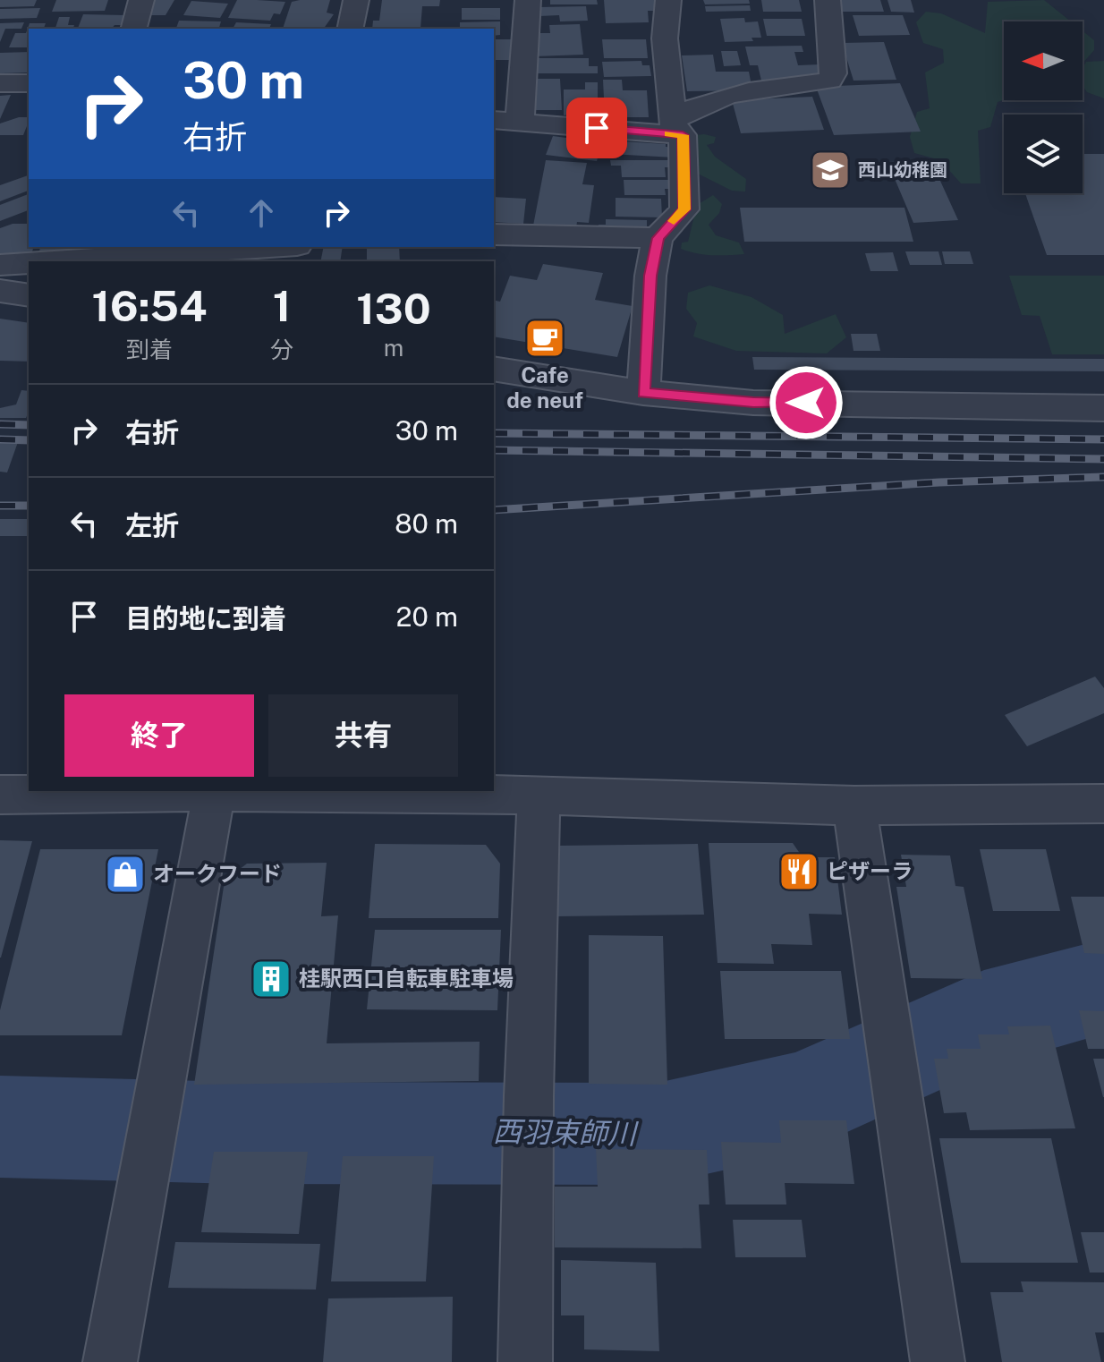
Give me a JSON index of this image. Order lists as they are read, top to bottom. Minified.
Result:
{"water":["西羽束師川"],"places":{"school or university":["西山幼稚園"],"cafe":["Cafe de neuf"],"restaurant":["ピザーラ"],"shop":["オークフード"],"building":["桂駅西口自転車駐車場"]},"north":"left","page":{"turn":["30 m","右折"],"eta":["16:54","到着","1","分","130","m"],"list":[{"name":"右折","value":"30 m"},{"name":"左折","value":"80 m"},{"name":"目的地に到着","value":"20 m"}],"buttons":["終了","共有"]}}
